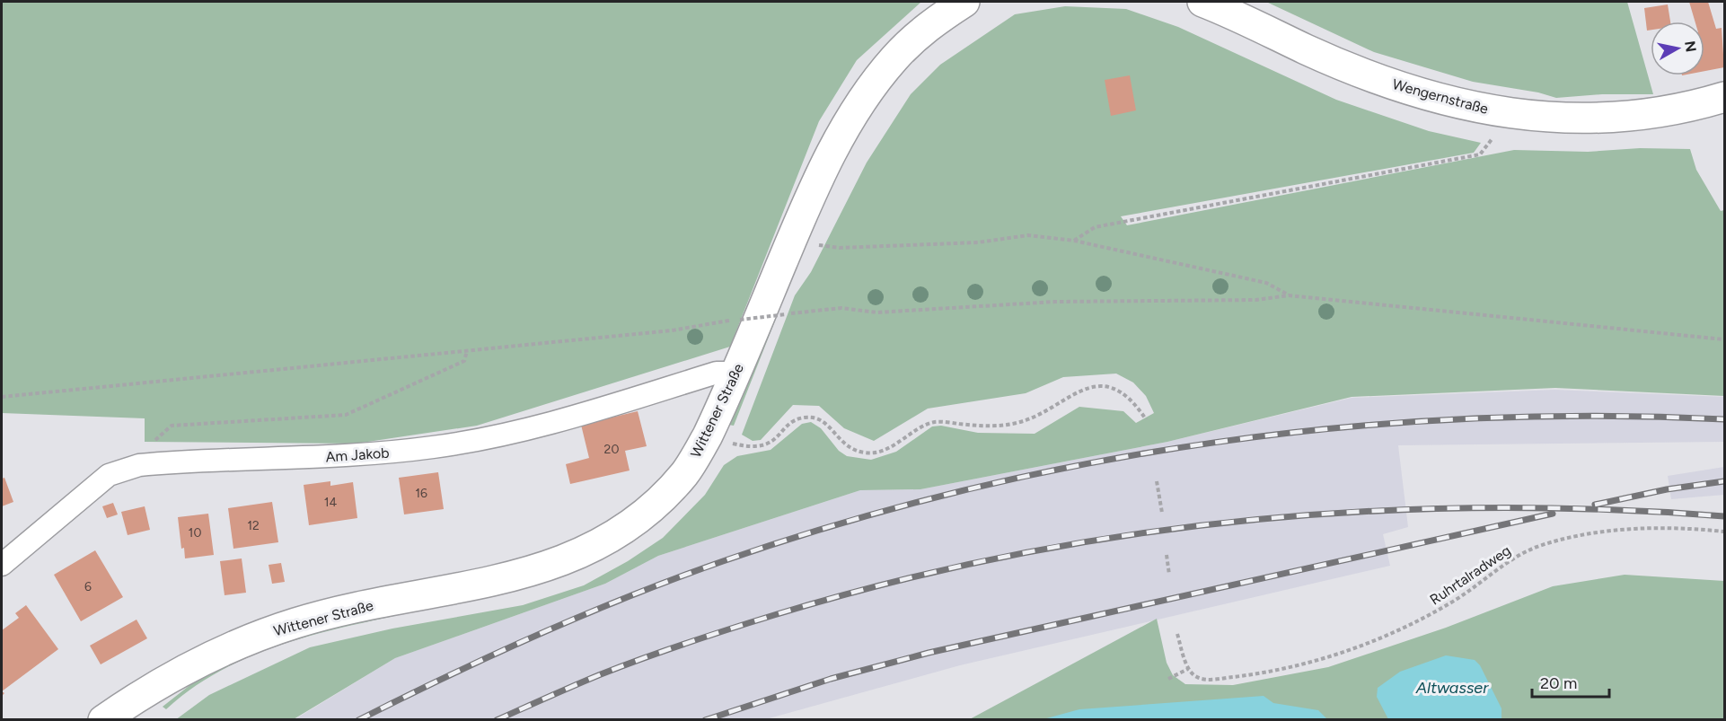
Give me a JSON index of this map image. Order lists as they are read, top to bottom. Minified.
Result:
{"streets":{"main road":["Wengernstraße","Wittener Straße"],"street":["Am Jakob"],"path":["Ruhrtalradweg"]},"crossings":[["Wittener Straße","Am Jakob"]],"water":["Altwasser"],"house_numbers":["20","16","14","12","10","6"],"scale_bar":"20 m","north":"right"}
